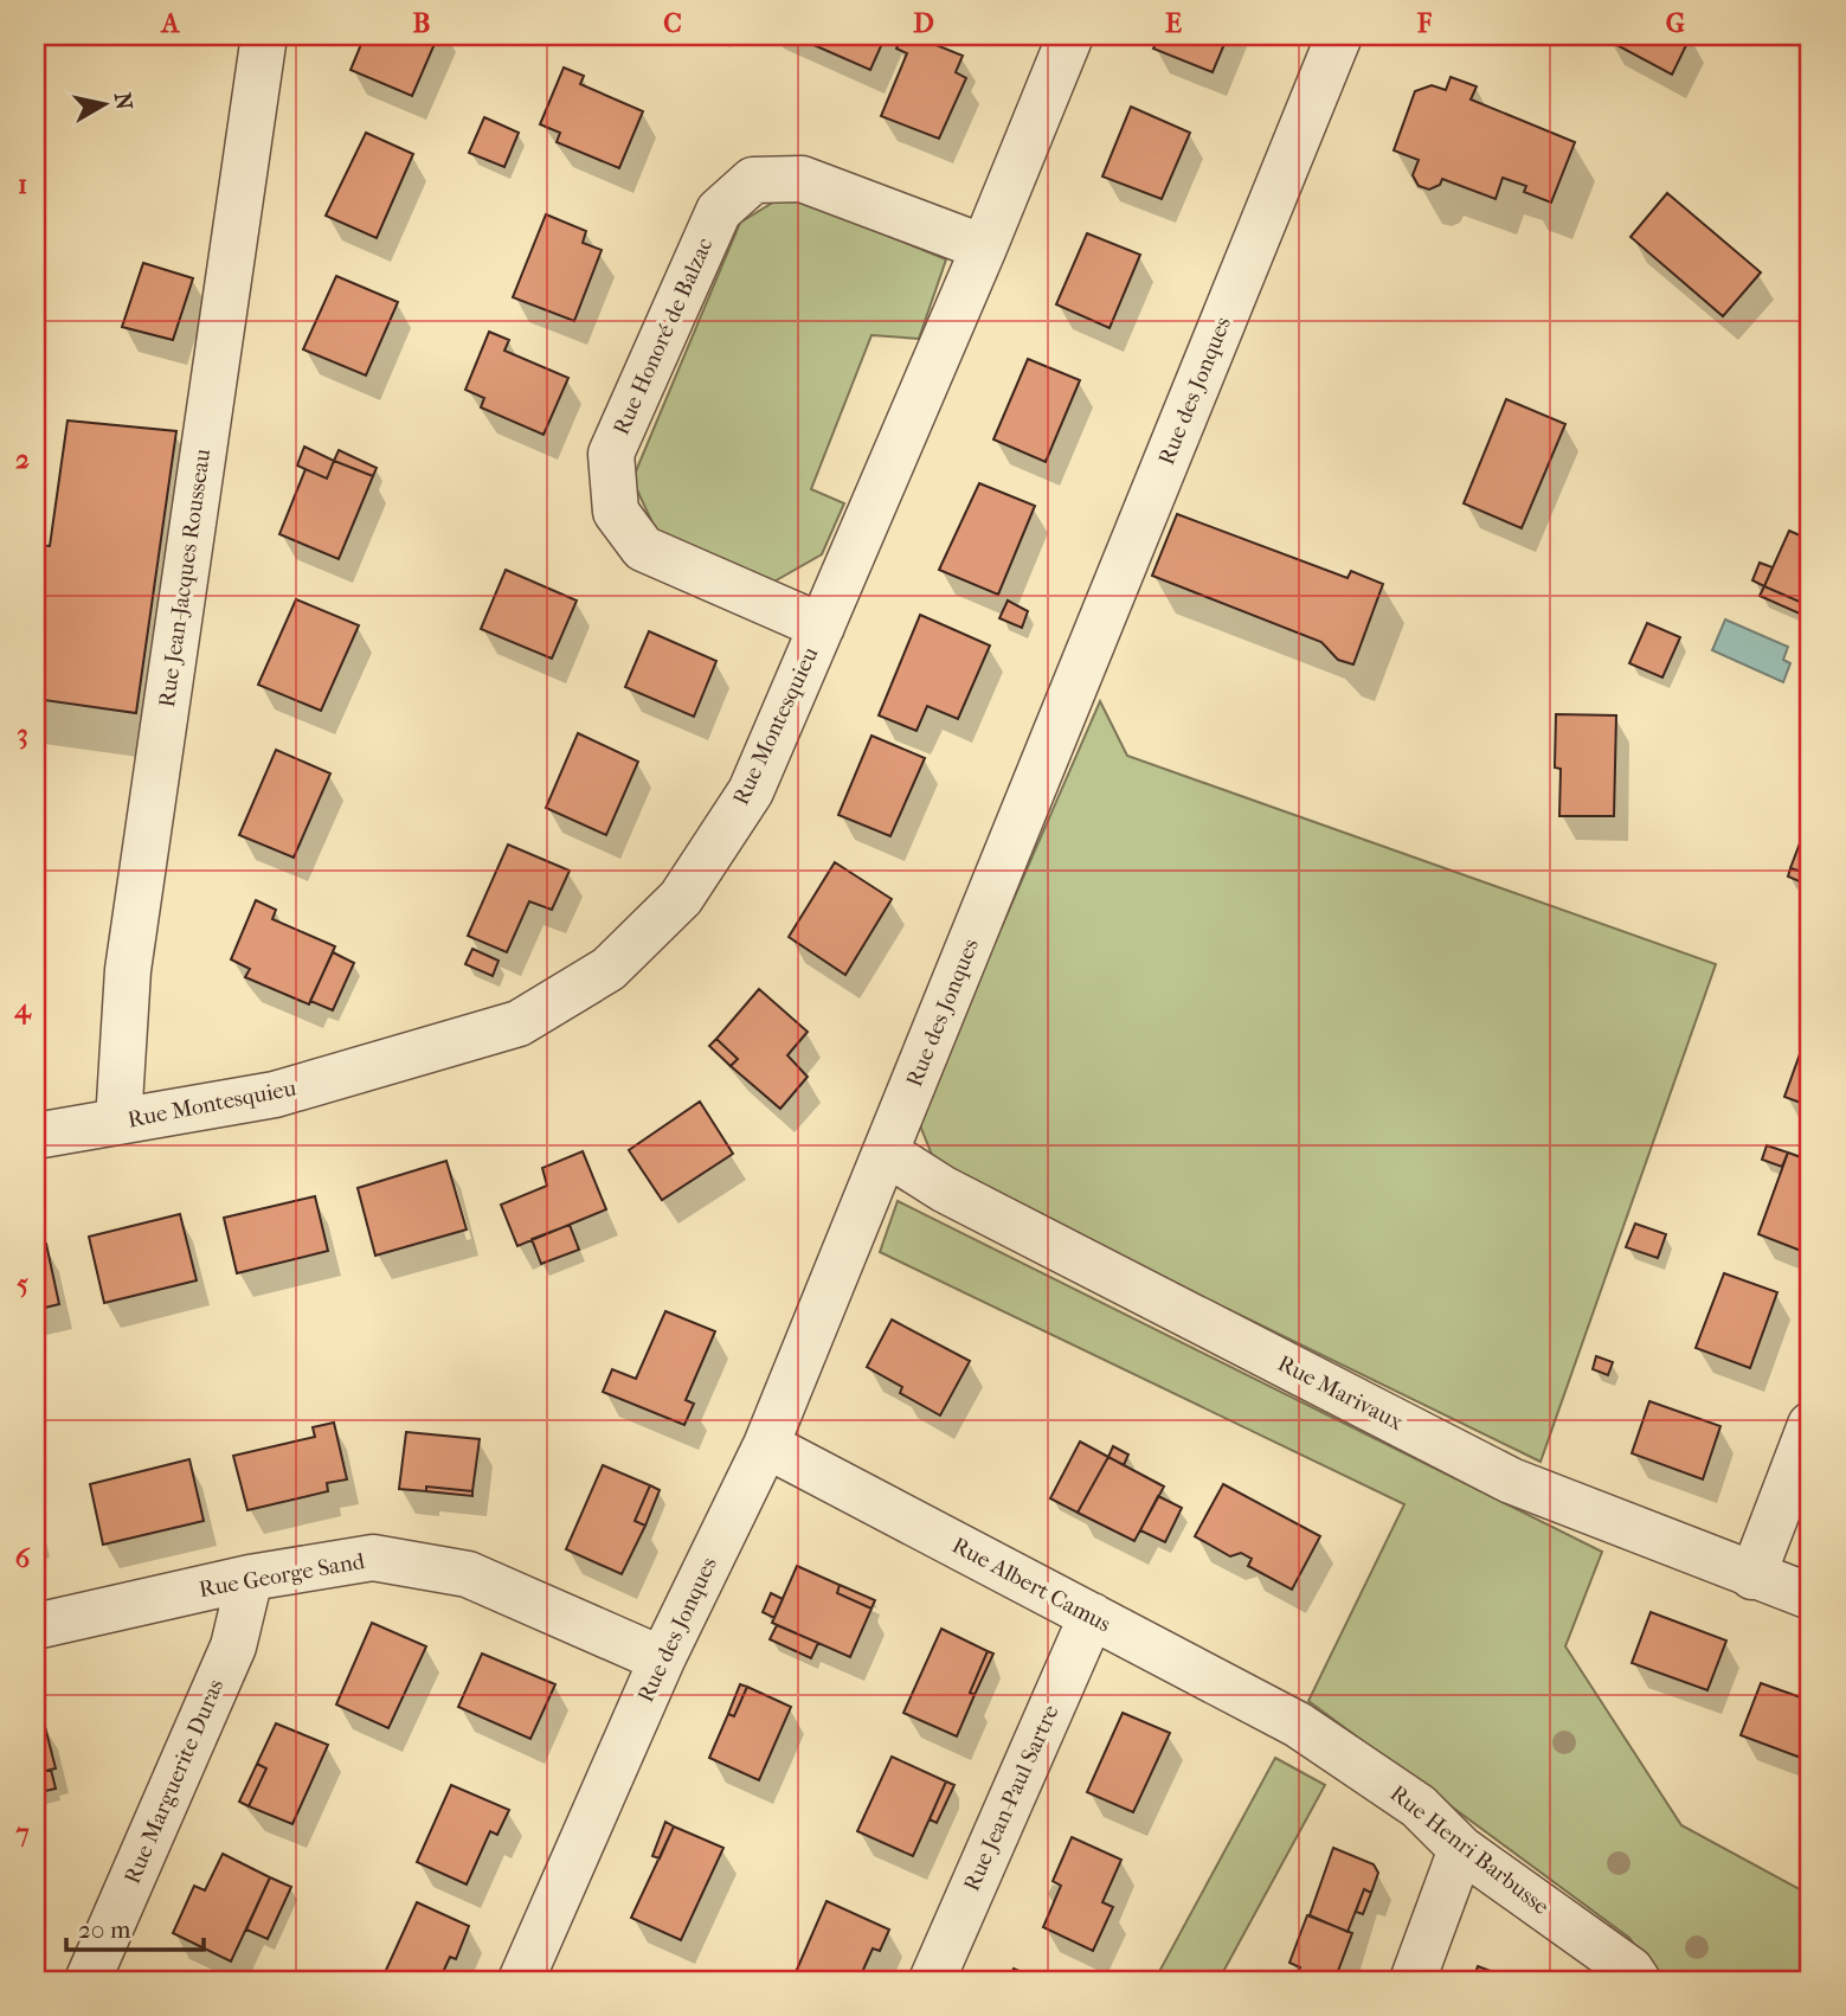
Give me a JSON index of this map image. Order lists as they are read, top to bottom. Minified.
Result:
{"streets":{"street":["Rue Honoré de Balzac","Rue des Jonques","Rue Jean-Jacques Rousseau","Rue Montesquieu","Rue Marivaux","Rue George Sand","Rue Albert Camus","Rue Marguerite Duras","Rue Jean-Paul Sartre","Rue Henri Barbusse"]},"crossings":[["Rue Honoré de Balzac","Rue Montesquieu"],["Rue des Jonques","Rue Marivaux"],["Rue des Jonques","Rue George Sand"],["Rue des Jonques","Rue Albert Camus"],["Rue Jean-Jacques Rousseau","Rue Montesquieu"],["Rue George Sand","Rue Marguerite Duras"],["Rue Albert Camus","Rue Jean-Paul Sartre"],["Rue Albert Camus","Rue Henri Barbusse"]],"scale_bar":"20 m","north":"right","grid":{"columns":["A","B","C","D","E","F","G"],"rows":["1","2","3","4","5","6","7"]}}
